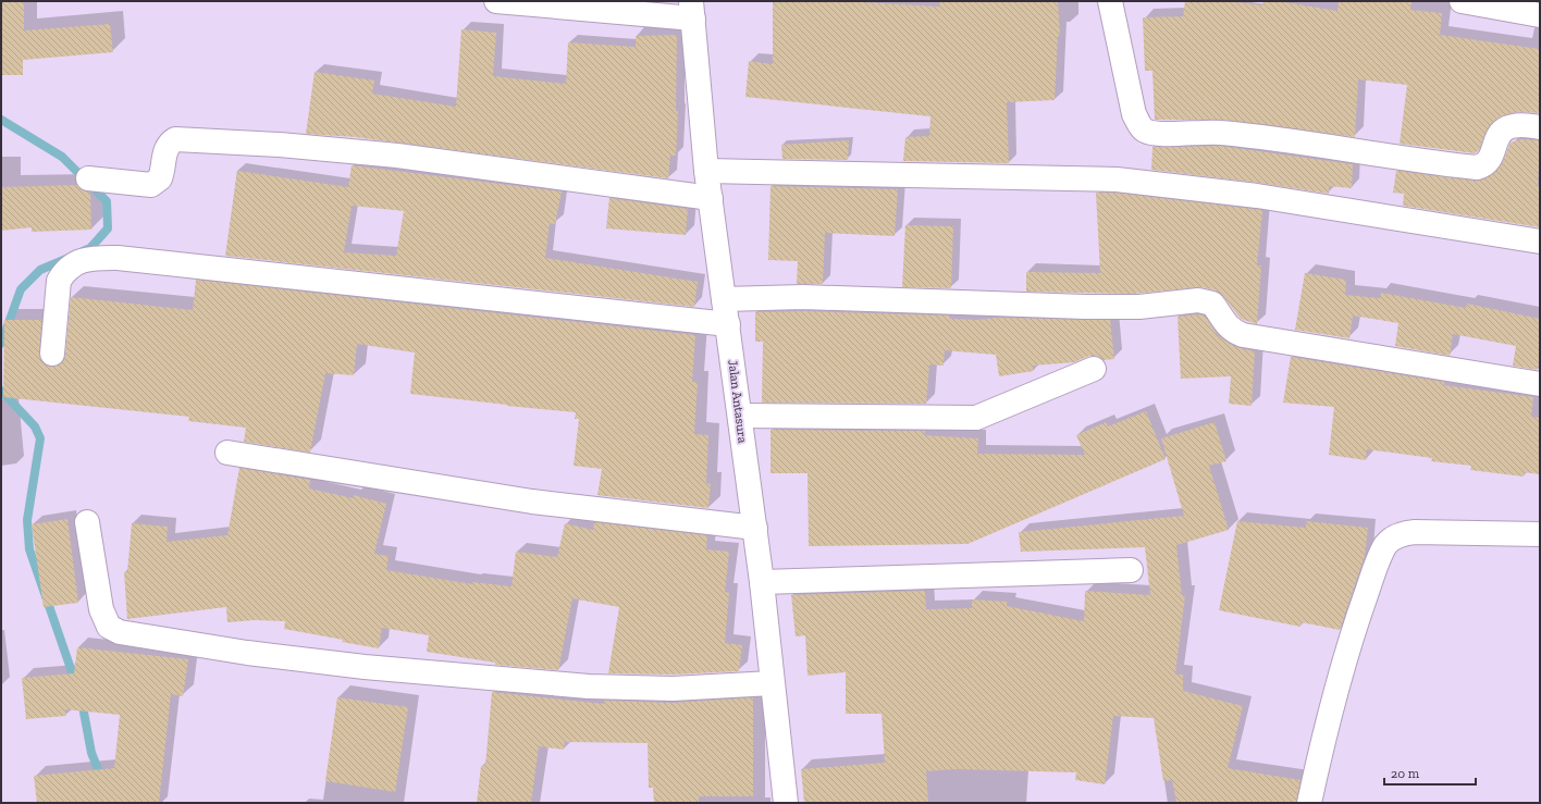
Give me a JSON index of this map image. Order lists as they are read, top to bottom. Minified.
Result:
{"streets":{"street":["Jalan Antasura"]},"scale_bar":"20 m"}
